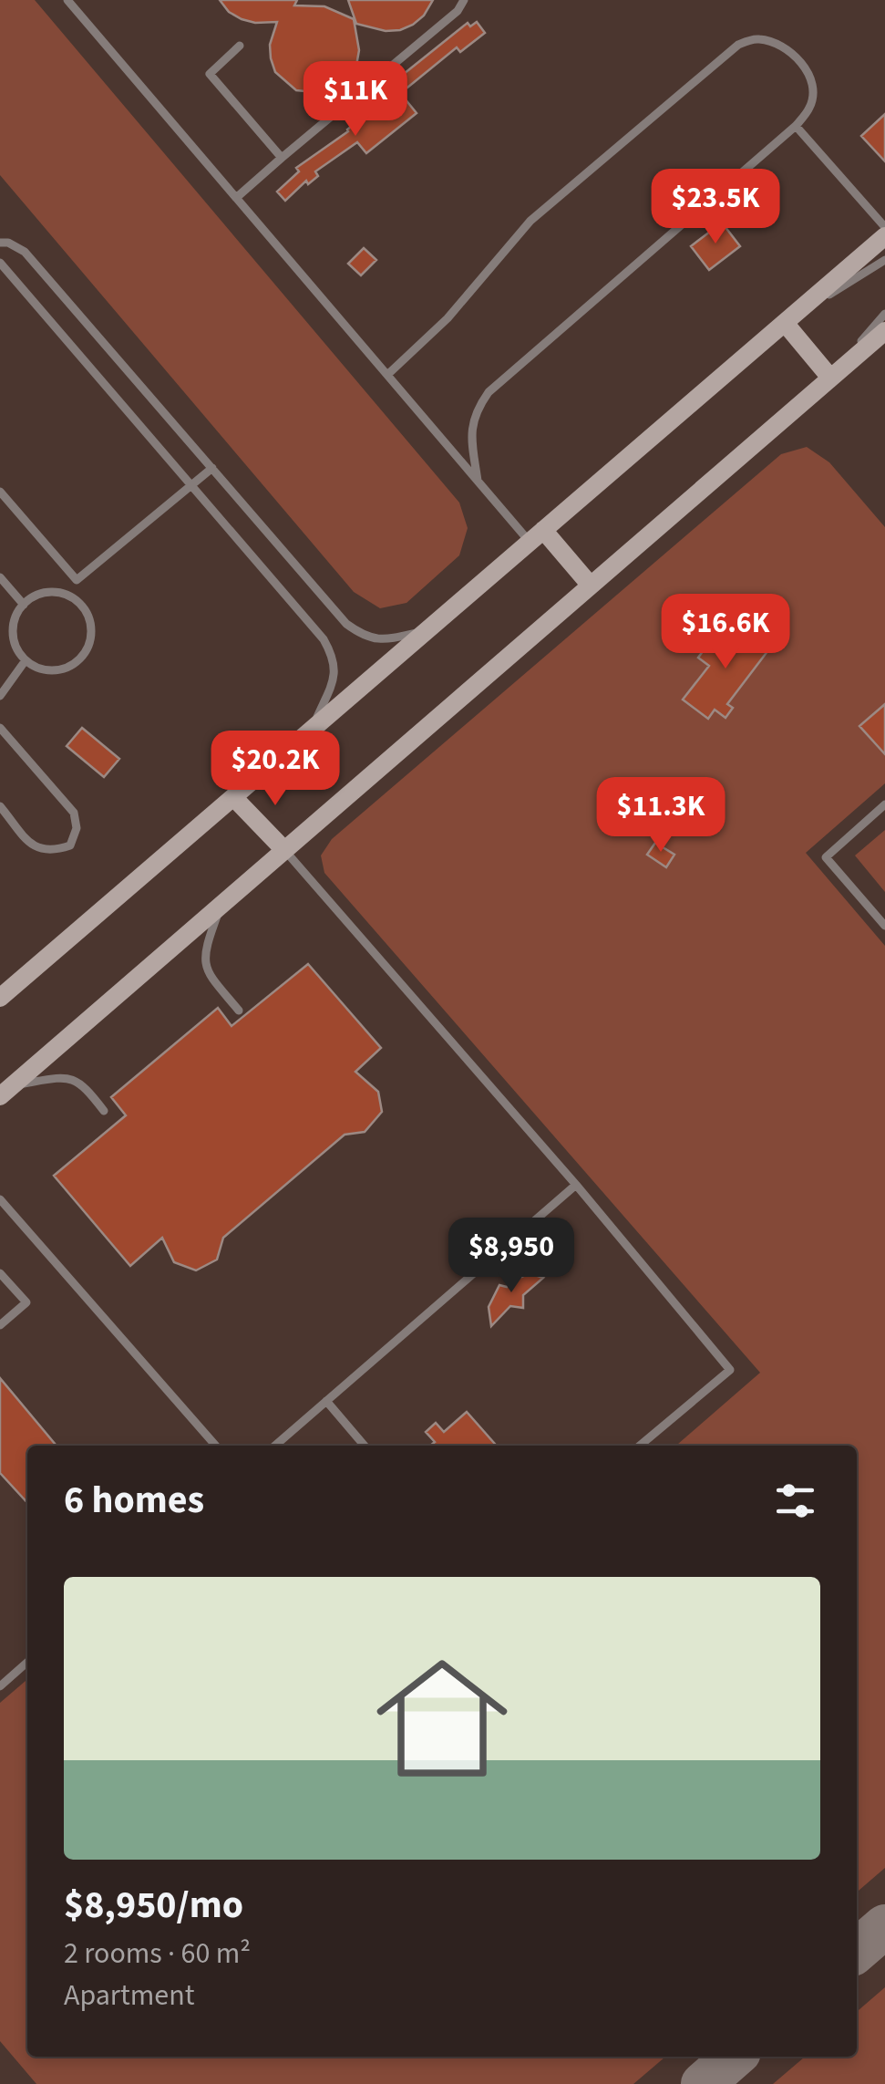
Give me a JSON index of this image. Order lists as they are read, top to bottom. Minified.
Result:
{"page":{"price":["$11K","$23.5K","$16.6K","$20.2K","$11.3K","$8,950"],"heading":"6 homes","list":[{"name":"$8,950/mo","note":"2 rooms · 60 m² · Apartment"}]}}
